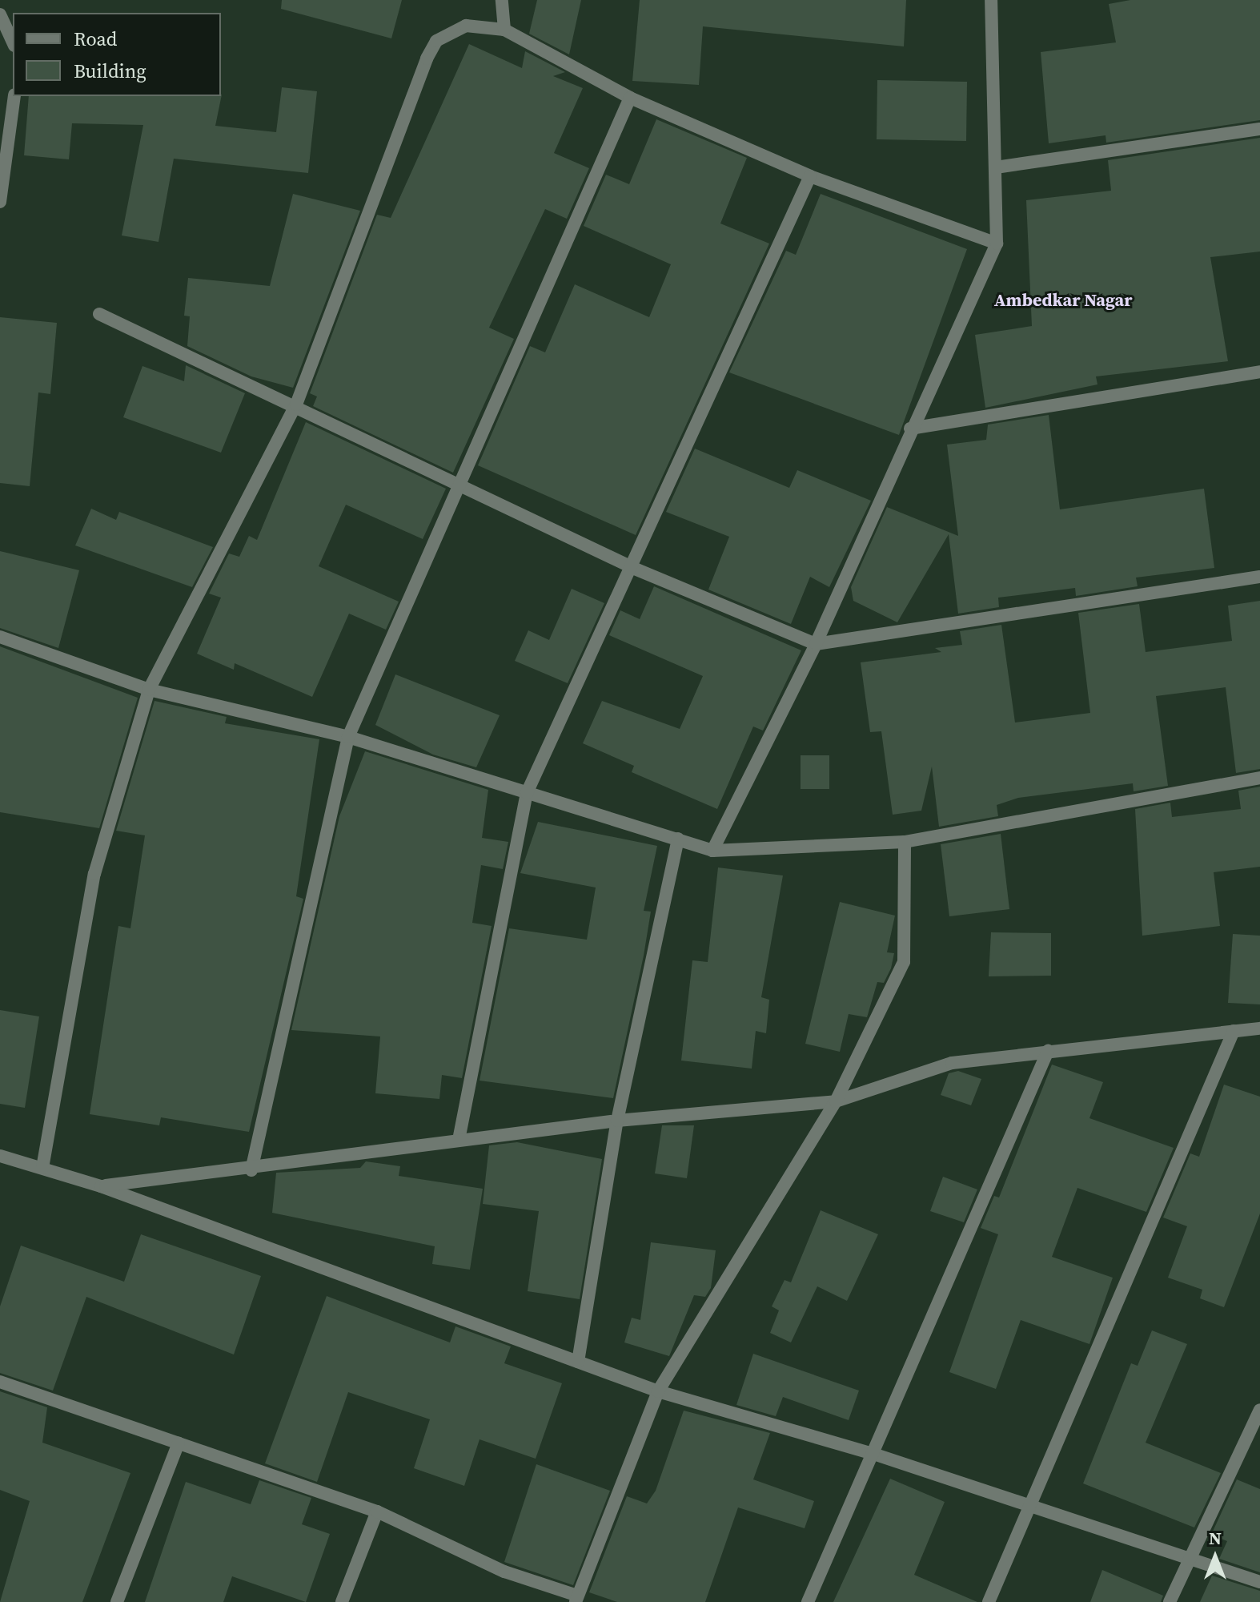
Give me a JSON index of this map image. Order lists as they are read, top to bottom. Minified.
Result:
{"districts":["Ambedkar Nagar"],"legend":["Road","Building"],"north":"top"}
